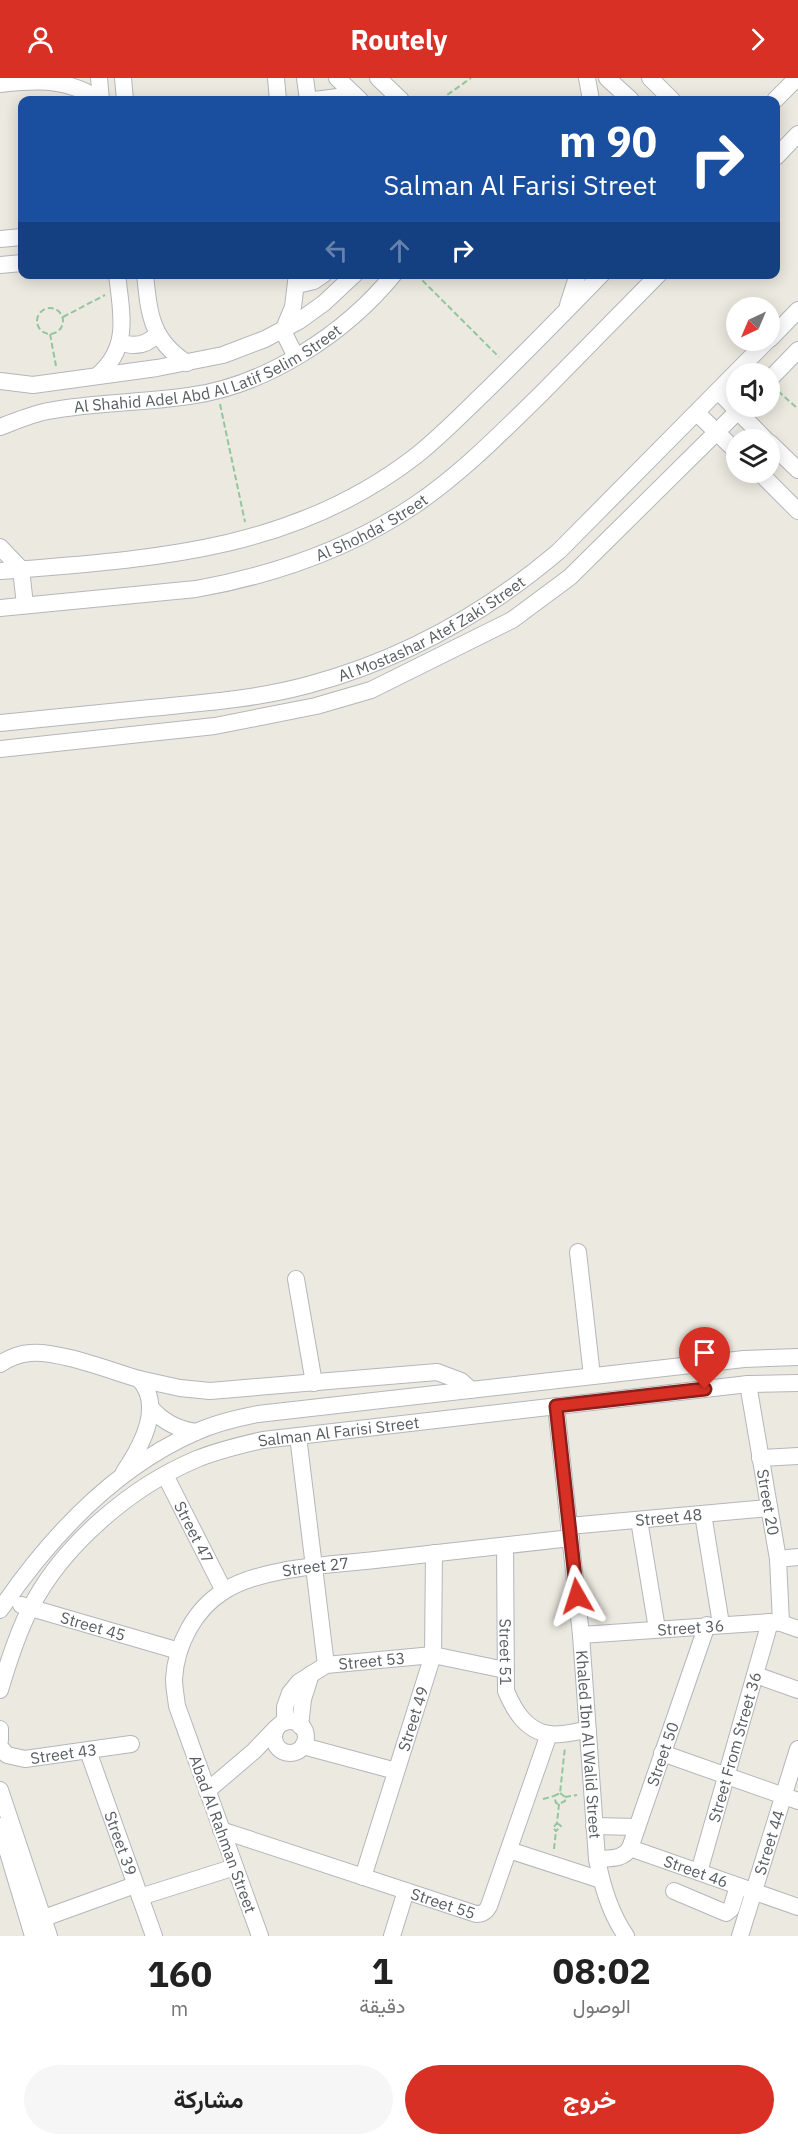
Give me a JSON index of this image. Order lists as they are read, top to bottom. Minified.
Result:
{"streets":{"street":["Al Shahid Adel Abd Al Latif Selim Street","Al Shohda' Street","Al Mostashar Atef Zaki Street","Salman Al Farisi Street","Street 20","Street 48","Street 47","Street 27","Street 45","Street 36","Street 51","Street 53","Street 49","Khaled Ibn Al Walid Street","Street From Street 36","Street 43","Street 50","Abad Al Rahman Street","Street 39","Street 44","Street 46","Street 55"]},"crossings":[["Salman Al Farisi Street","Street 20"],["Salman Al Farisi Street","Street 47"],["Salman Al Farisi Street","Street 45"],["Salman Al Farisi Street","Khaled Ibn Al Walid Street"],["Street 20","Street 48"],["Street 20","Street 36"],["Street 20","Street From Street 36"],["Street 48","Street 27"],["Street 48","Khaled Ibn Al Walid Street"],["Street 47","Street 27"],["Street 27","Street 45"],["Street 27","Street 51"],["Street 27","Street 49"],["Street 27","Khaled Ibn Al Walid Street"],["Street 27","Abad Al Rahman Street"],["Street 36","Khaled Ibn Al Walid Street"],["Street 36","Street From Street 36"],["Street 36","Street 50"],["Street 51","Street 53"],["Street 51","Street 55"],["Street 53","Street 49"],["Street 49","Street 55"],["Street From Street 36","Street 46"],["Street 43","Street 39"],["Street 50","Street 46"],["Abad Al Rahman Street","Street 55"],["Street 44","Street 46"]],"north":"bottom left","page":{"header":"Routely","turn":["90 m","Salman Al Farisi Street"],"eta":["08:02","الوصول","1","دقيقة","160","m"],"buttons":["خروج","مشاركة"]}}
